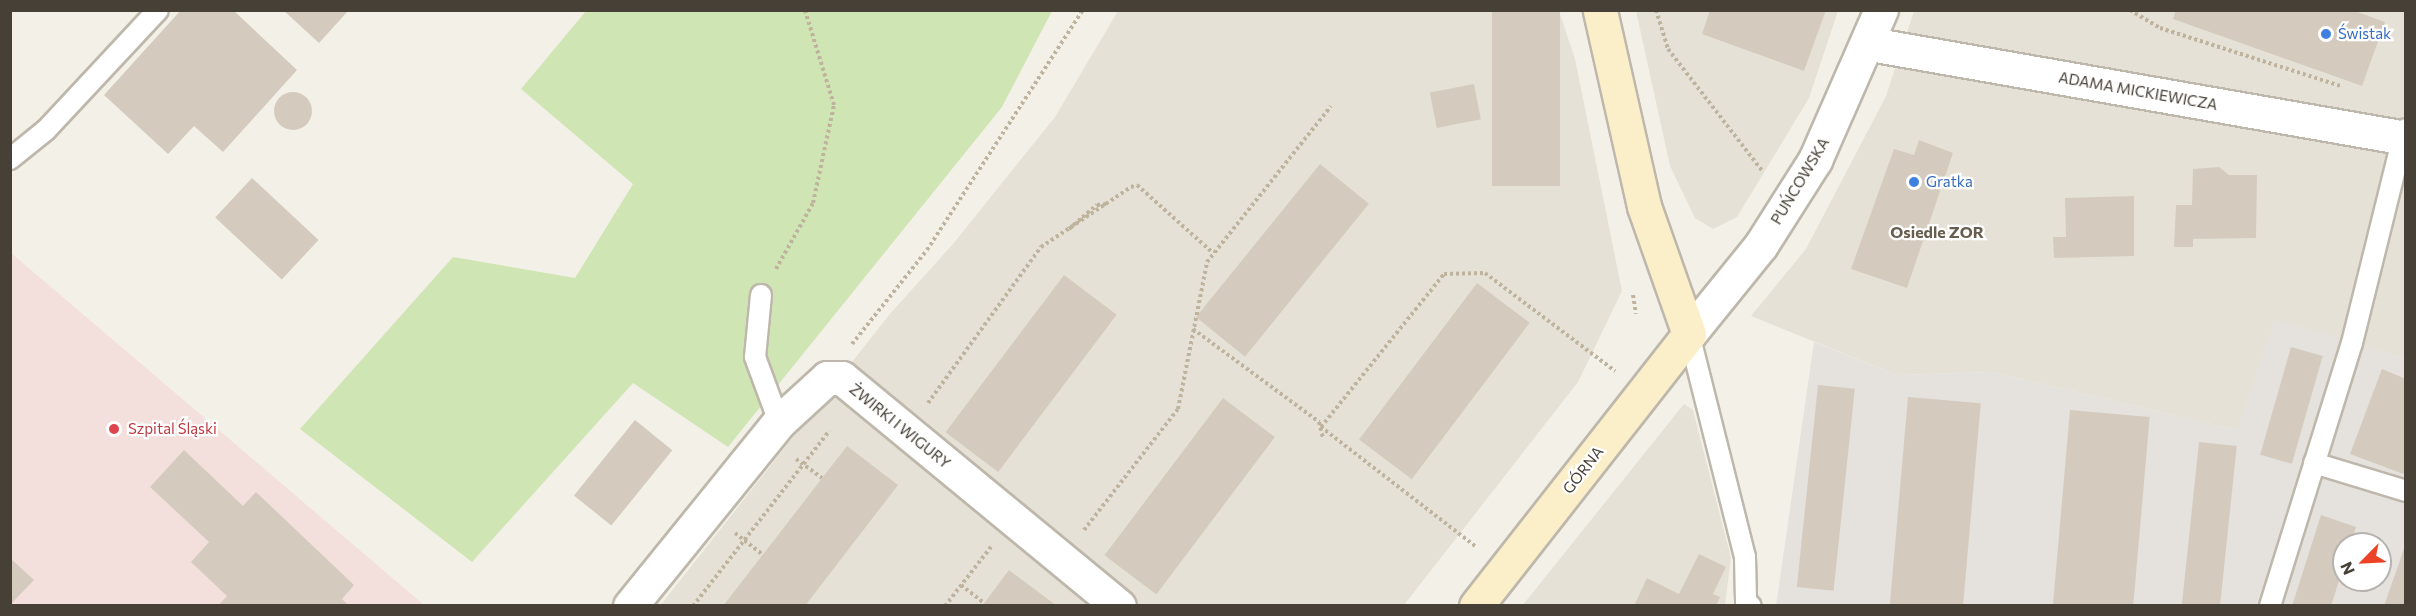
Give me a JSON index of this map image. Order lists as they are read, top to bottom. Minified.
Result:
{"streets":{"street":["ADAMA MICKIEWICZA","PUŃCOWSKA","ŻWIRKI I WIGURY","GÓRNA"]},"crossings":[["ADAMA MICKIEWICZA","PUŃCOWSKA"],["PUŃCOWSKA","GÓRNA"]],"districts":["Osiedle ZOR"],"places":["Świstak","Gratka","Szpital Śląski"],"north":"bottom left"}
